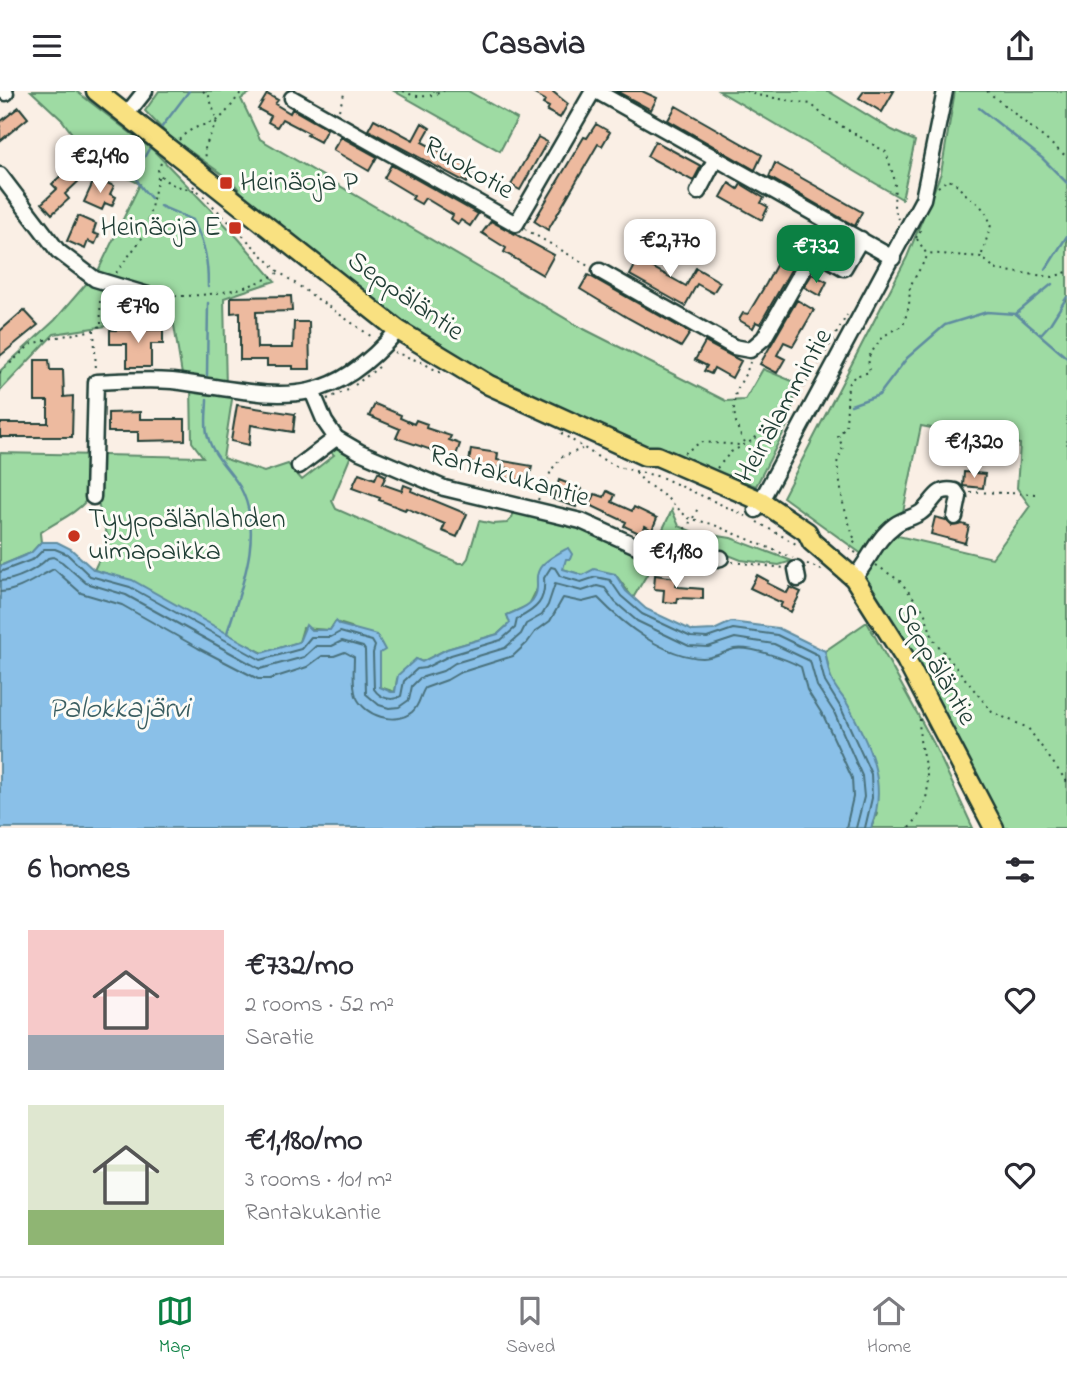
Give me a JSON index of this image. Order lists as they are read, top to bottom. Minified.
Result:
{"streets":{"main road":["Seppäläntie"],"street":["Ruokotie","Heinälammintie","Rantakukantie"]},"crossings":[["Seppäläntie","Heinälammintie"]],"water":["Palokkajärvi"],"places":{"transit":["Heinäoja P","Heinäoja E"],"other":["Tyyppälänlahden uimapaikka"]},"page":{"header":"Casavia","price":["€2,490","€2,770","€732","€790","€1,320","€1,180"],"heading":"6 homes","list":[{"name":"€732/mo","note":"2 rooms · 52 m² · Saratie"},{"name":"€1,180/mo","note":"3 rooms · 101 m² · Rantakukantie"}],"tabs":["Map","Saved","Home"]}}
